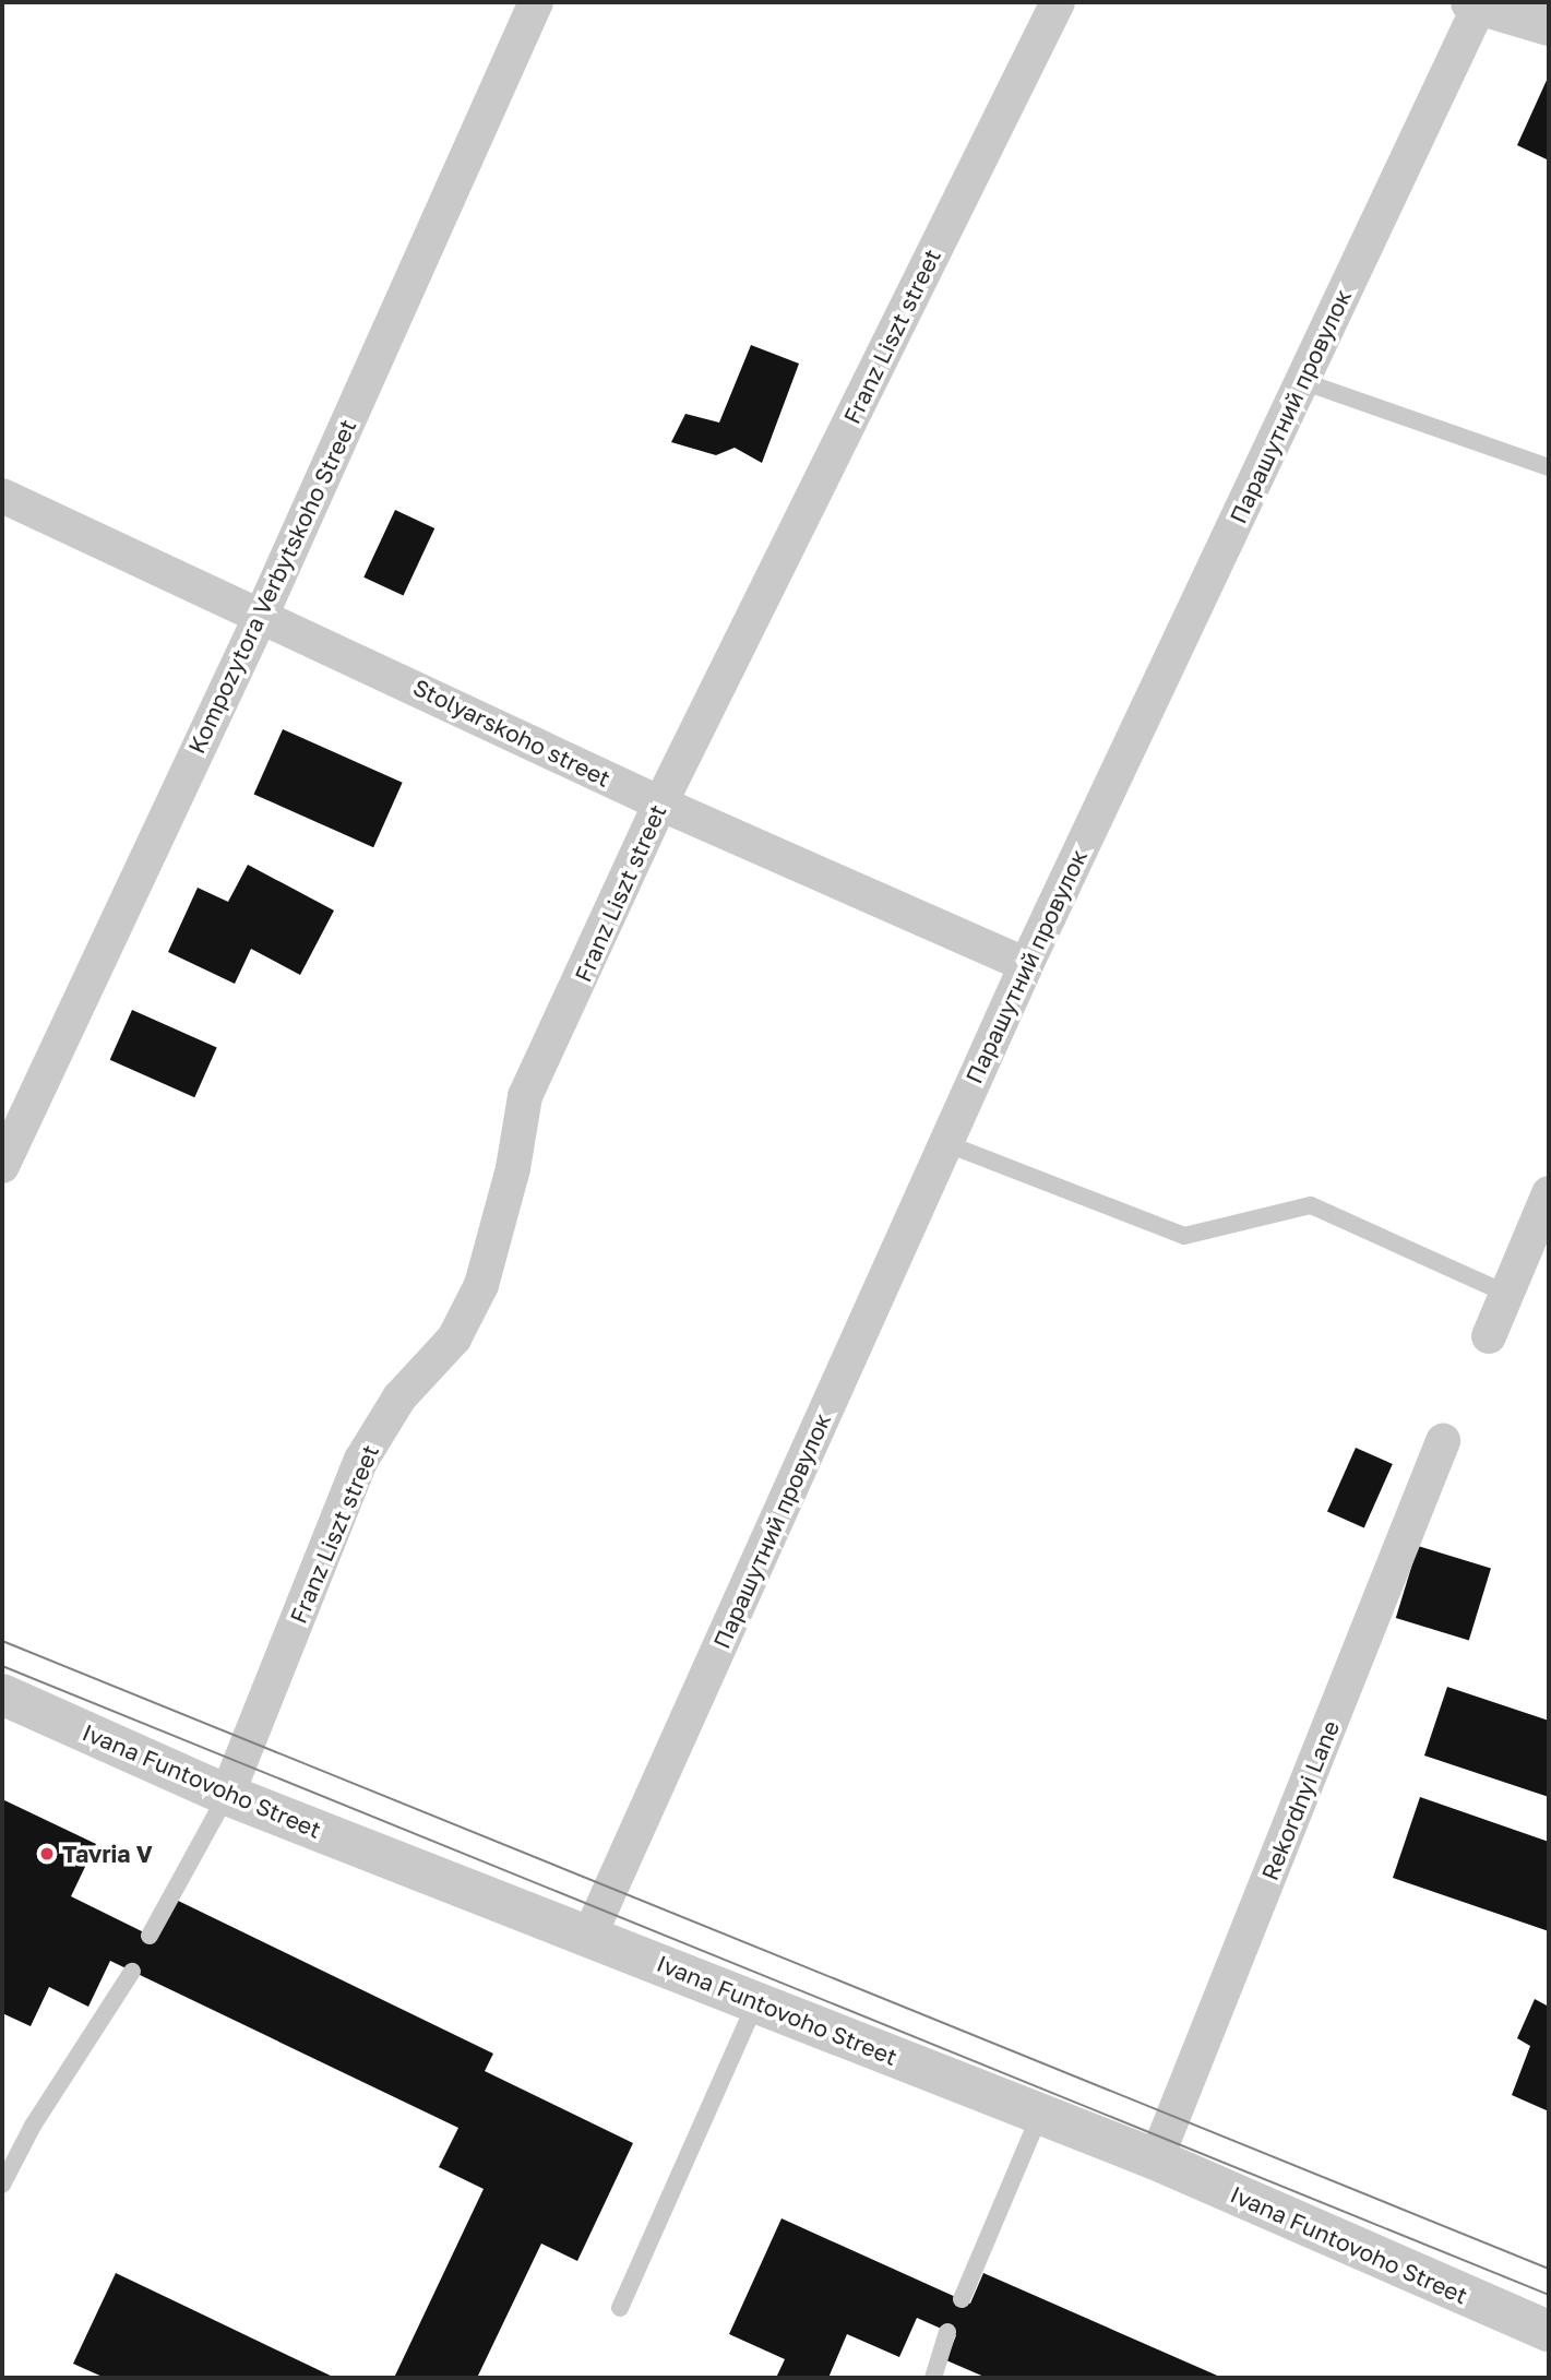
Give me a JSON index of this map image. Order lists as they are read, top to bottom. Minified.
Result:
{"streets":{"street":["Franz Liszt street","Парашутний провулок","Kompozytora Verbytskoho Street","Stolyarskoho street","Ivana Funtovoho Street","Rekordnyi Lane"]},"crossings":[["Franz Liszt street","Stolyarskoho street"],["Franz Liszt street","Ivana Funtovoho Street"],["Парашутний провулок","Stolyarskoho street"],["Парашутний провулок","Ivana Funtovoho Street"],["Kompozytora Verbytskoho Street","Stolyarskoho street"],["Ivana Funtovoho Street","Rekordnyi Lane"]],"places":["Tavria V"]}
